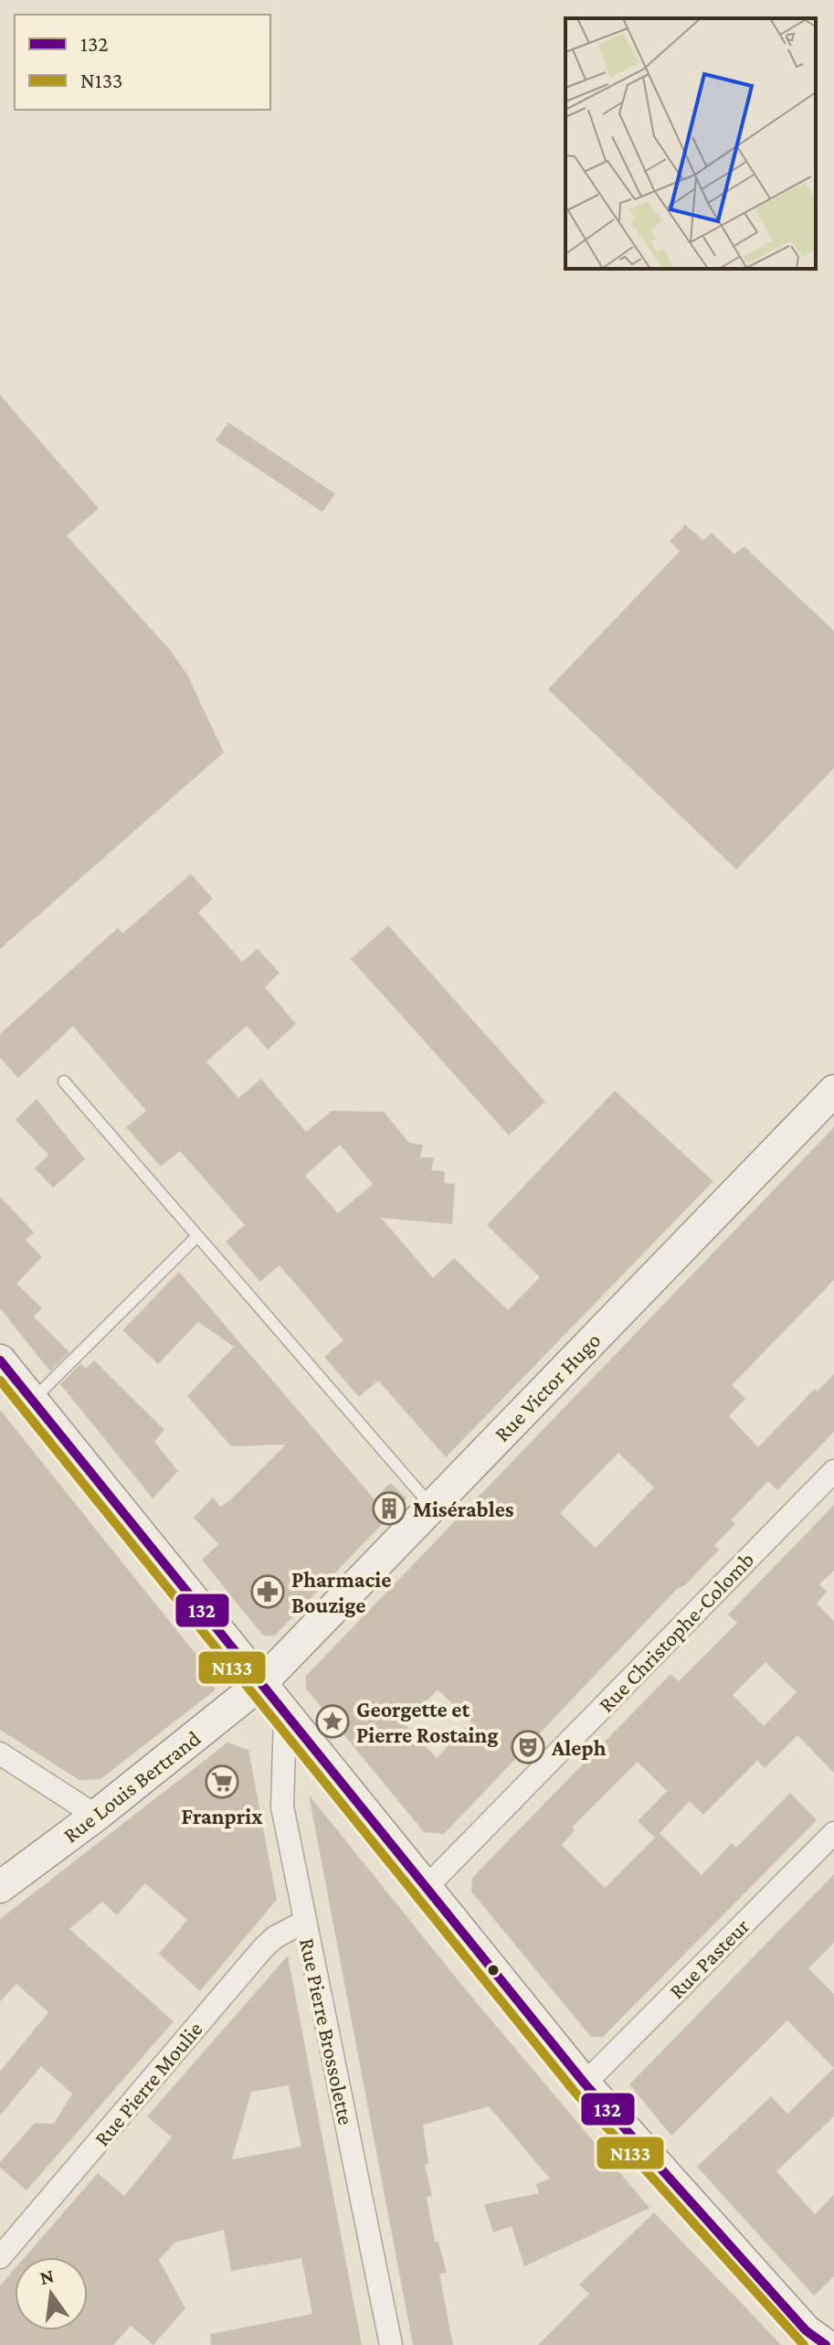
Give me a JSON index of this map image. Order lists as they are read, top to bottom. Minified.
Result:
{"streets":{"street":["Rue Victor Hugo","Rue Christophe-Colomb","Rue Louis Bertrand","Rue Pasteur","Rue Pierre Brossolette","Rue Pierre Moulie"]},"crossings":[["Rue Victor Hugo","Rue Louis Bertrand"],["Rue Pierre Brossolette","Rue Pierre Moulie"]],"places":{"building":["Misérables"],"pharmacy":["Pharmacie Bouzige"],"place":["Georgette et Pierre Rostaing"],"theatre":["Aleph"],"supermarket":["Franprix"]},"lines":["transit line 132","transit line N133"],"legend":["132","N133"],"north":"top"}
